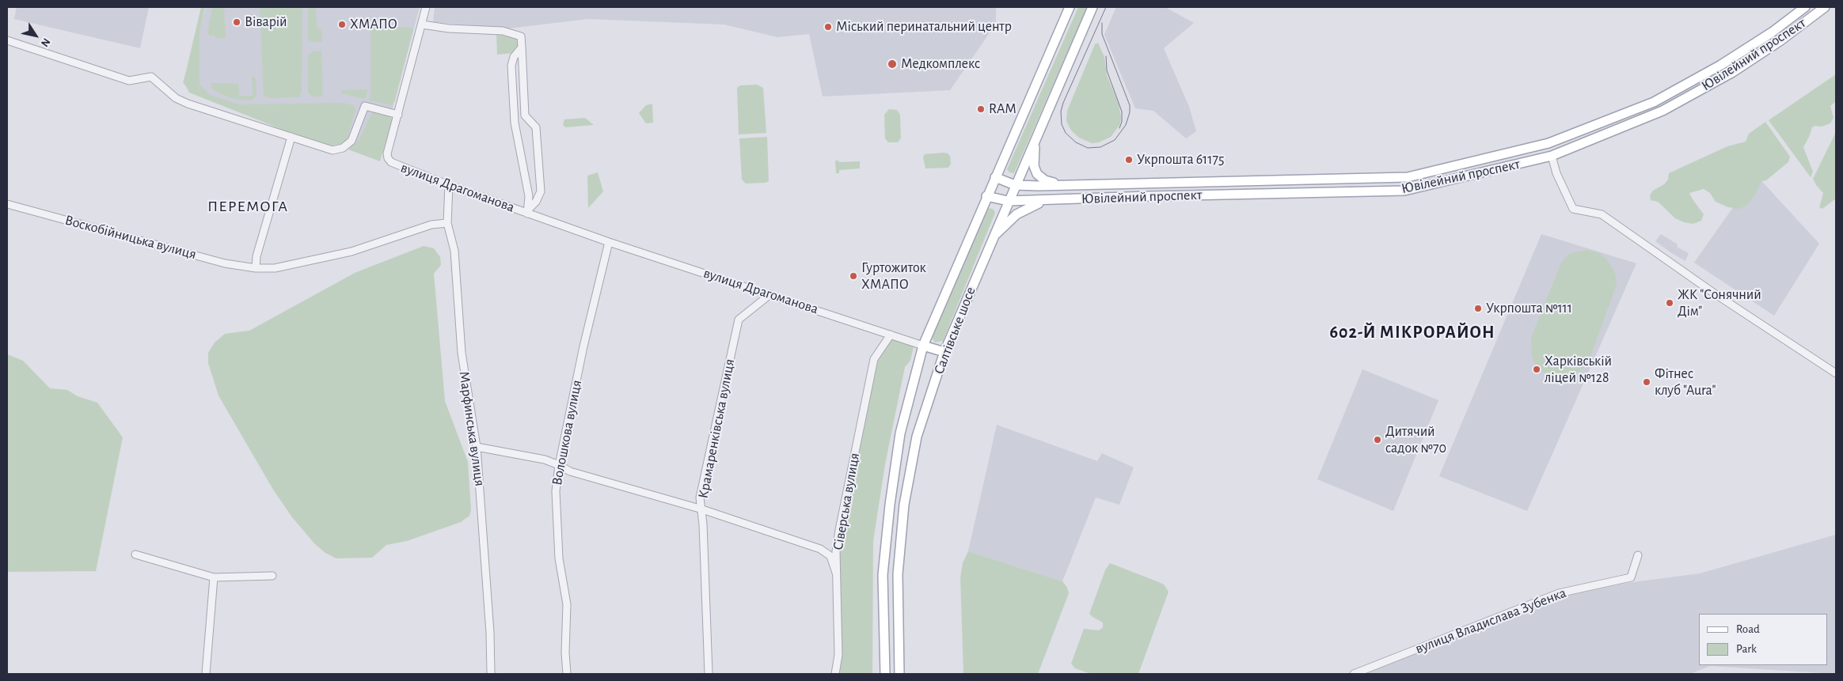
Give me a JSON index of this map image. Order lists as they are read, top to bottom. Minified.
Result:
{"streets":{"main road":["Ювілейний проспект","Салтівське шосе"],"street":["вулиця Драгоманова","Воскобійницька вулиця","Марфинська вулиця","Крамаренківська вулиця","Волошкова вулиця","Сіверська вулиця","вулиця Владислава Зубенка"]},"crossings":[["Ювілейний проспект","Салтівське шосе"],["вулиця Драгоманова","Салтівське шосе"],["вулиця Драгоманова","Марфинська вулиця"],["вулиця Драгоманова","Крамаренківська вулиця"],["вулиця Драгоманова","Волошкова вулиця"],["вулиця Драгоманова","Сіверська вулиця"],["Воскобійницька вулиця","Марфинська вулиця"]],"districts":["ПЕРЕМОГА","602-Й МІКРОРАЙОН"],"places":["Віварій","ХМАПО","Міський перинатальний центр","Медкомплекс","RAM","Укрпошта 61175","Гуртожиток ХМАПО","ЖК \"Сонячний Дім\"","Укрпошта №111","Харківській ліцей №128","Фітнес клуб \"Aura\"","Дитячий садок №70"],"legend":["Road","Park"],"north":"bottom right"}
